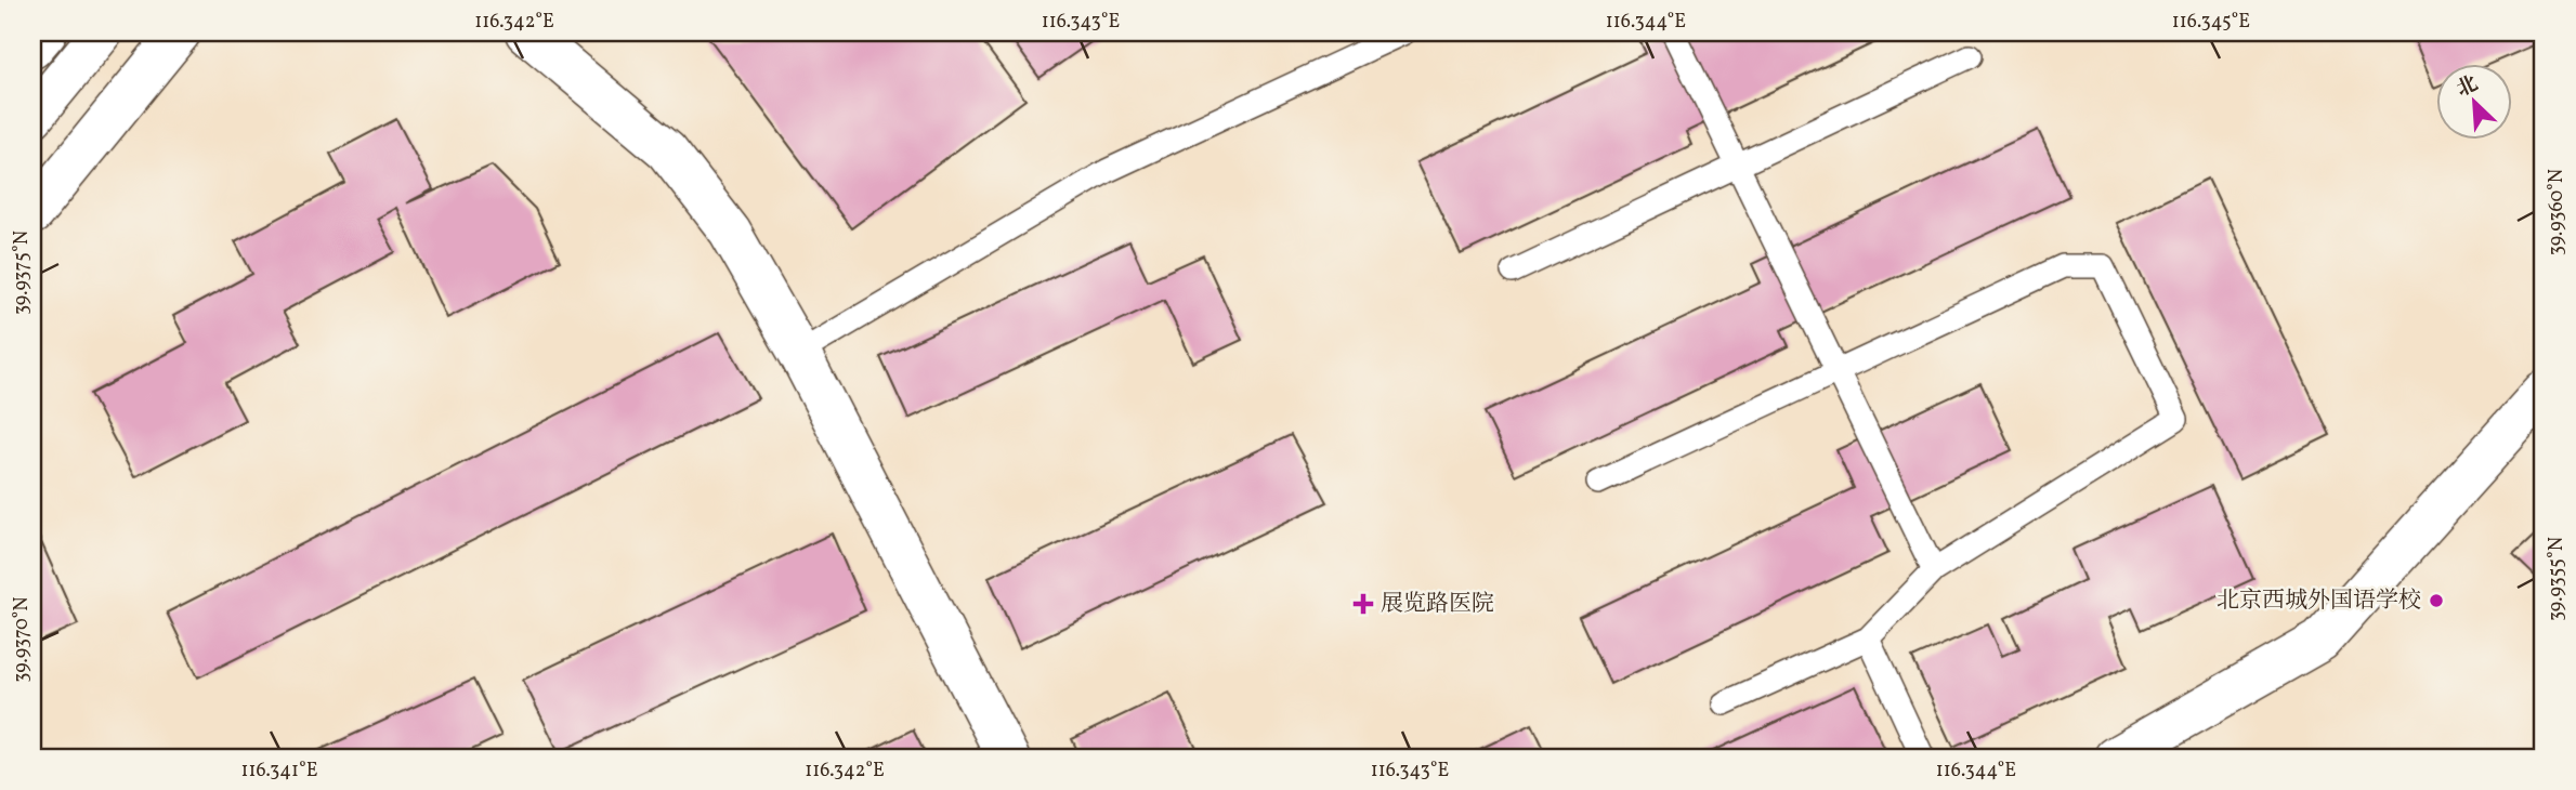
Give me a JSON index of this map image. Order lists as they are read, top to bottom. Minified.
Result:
{"places":{"other":["北京西城外国语学校"],"health":["展览路医院"]},"north":"top left","coordinates":["116.342°E","116.343°E","116.344°E","116.345°E","39.9360°N","39.9375°N","39.9355°N","39.9370°N","116.341°E"]}
